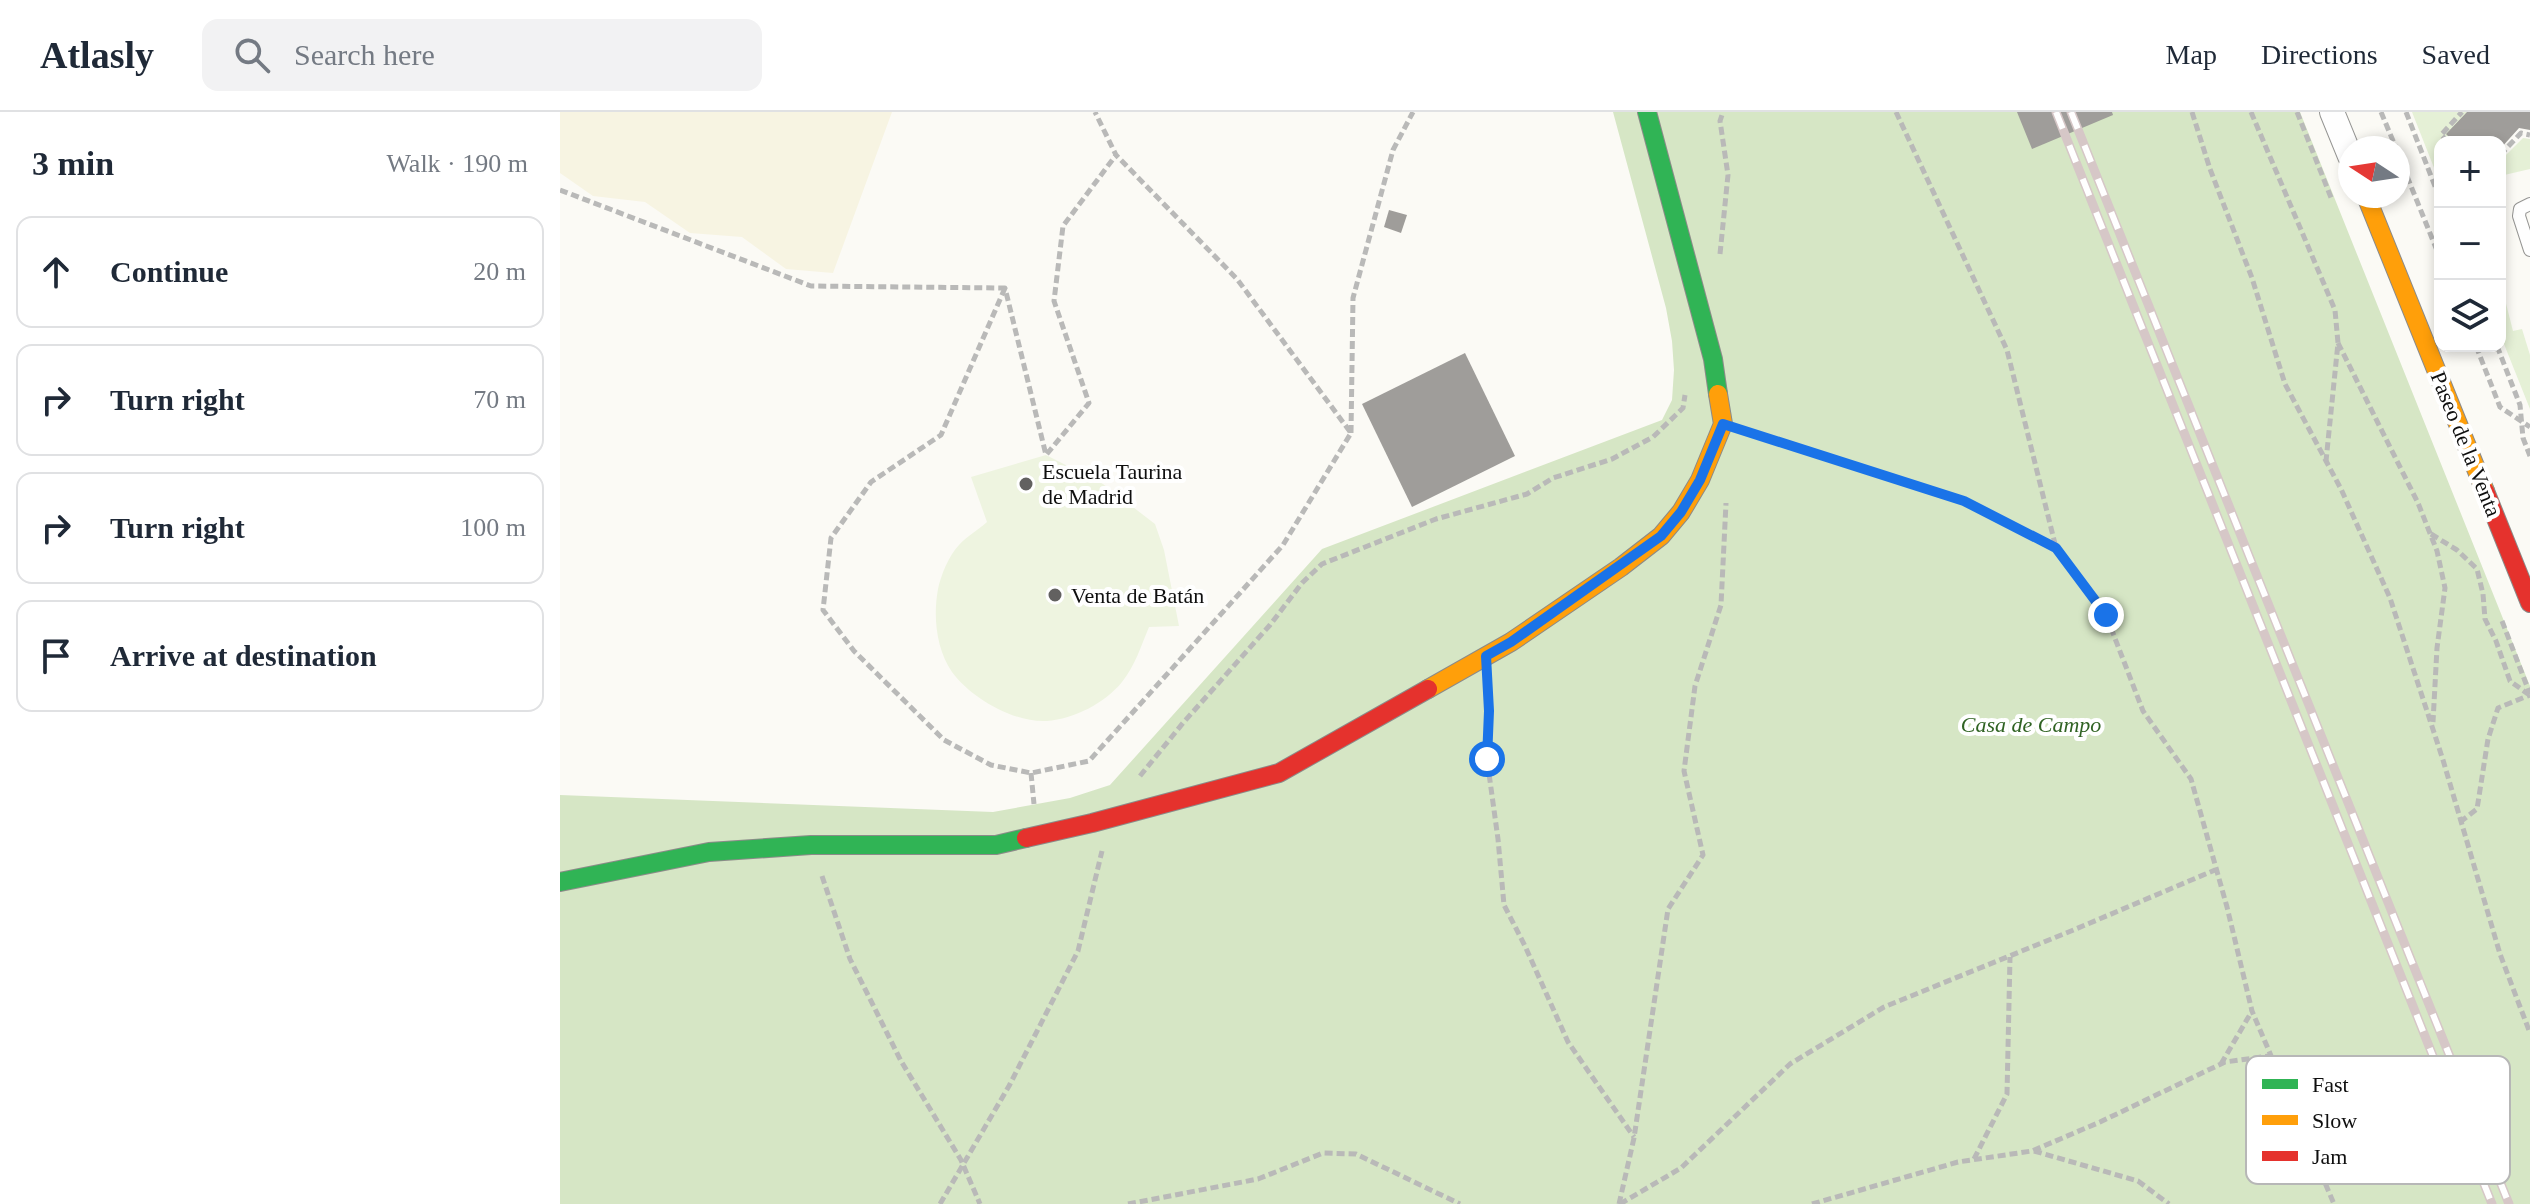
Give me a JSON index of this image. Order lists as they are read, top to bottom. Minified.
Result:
{"streets":{"street":["Paseo de la Venta"]},"parks":["Casa de Campo"],"places":["Escuela Taurina de Madrid","Venta de Batán"],"legend":["Fast","Slow","Jam"],"north":"left","page":{"header":"Atlasly","search":"Search here","nav":["Map","Directions","Saved"],"heading":["3 min","Walk · 190 m"],"map_buttons":["+","−"],"list":[["Continue","20 m"],["Turn right","70 m"],["Turn right","100 m"],"Arrive at destination"]}}
